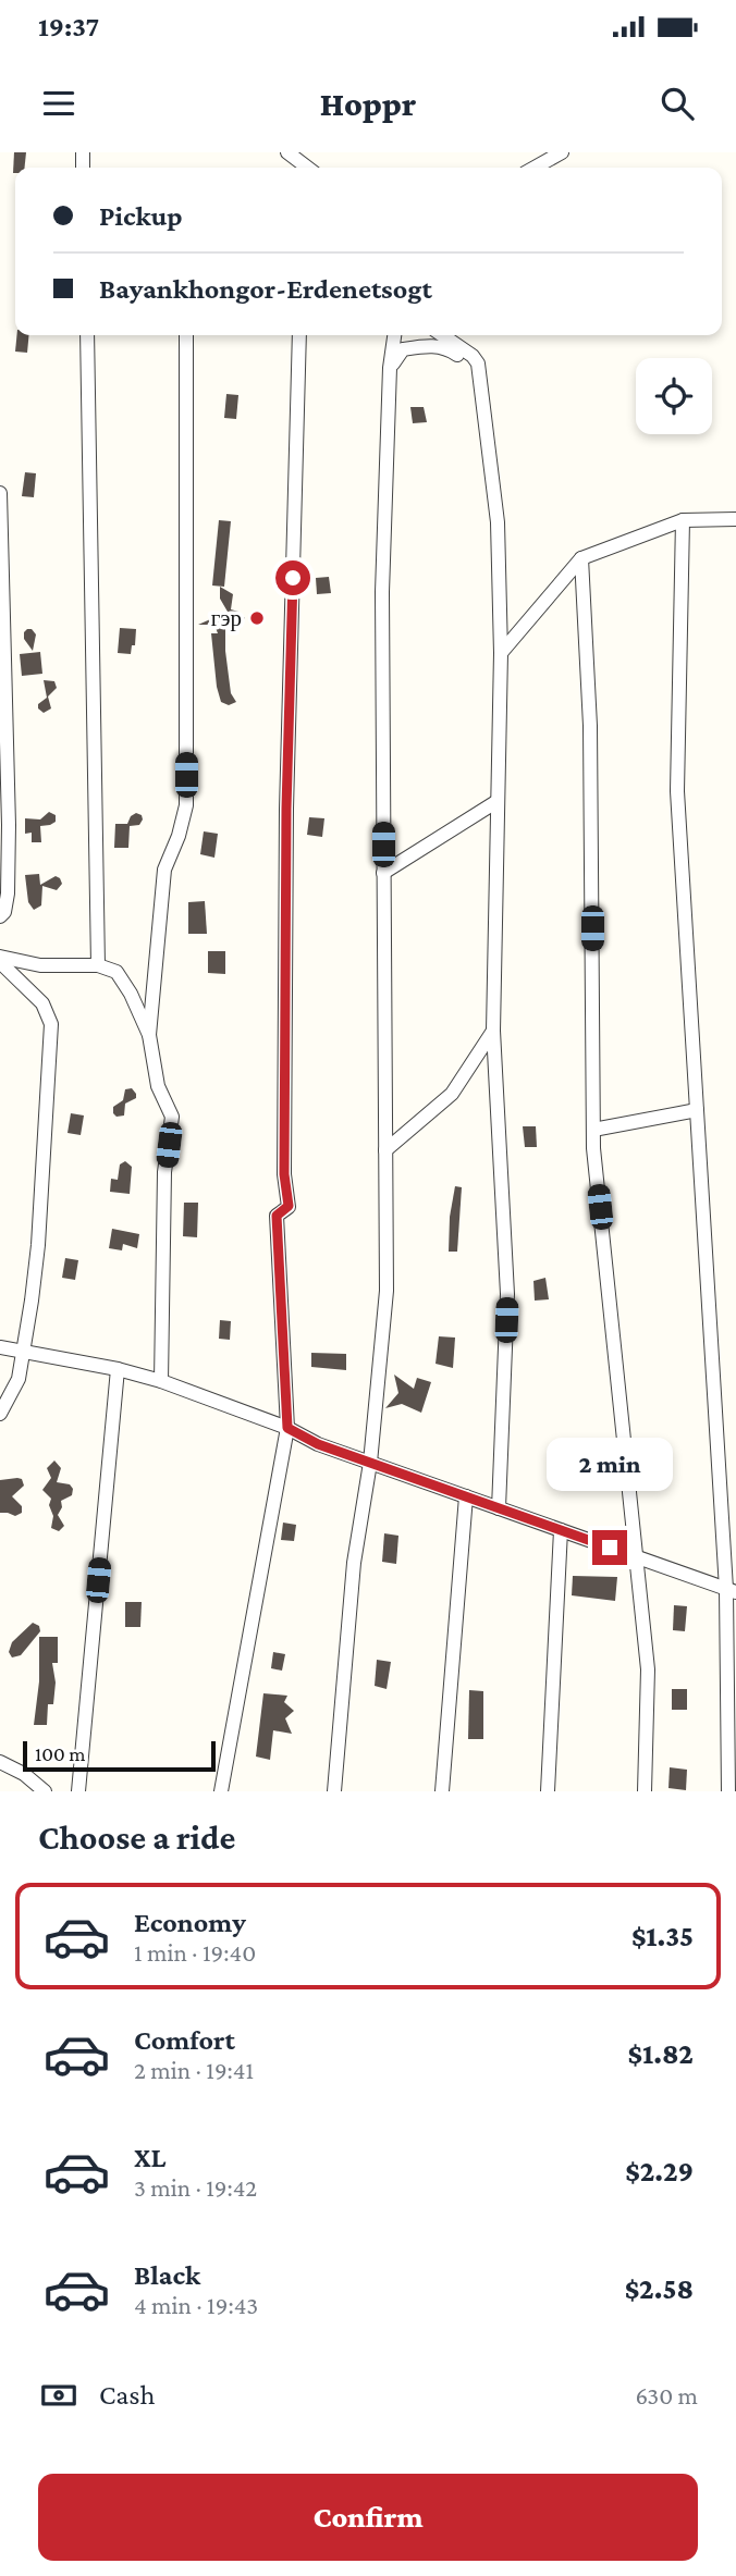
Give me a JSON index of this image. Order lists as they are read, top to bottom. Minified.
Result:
{"places":["гэр"],"scale_bar":"100 m","page":{"status":"19:37","header":"Hoppr","banner":["Pickup","Bayankhongor-Erdenetsogt"],"bubble":"2 min","scale":"100 m","heading":"Choose a ride","list":[{"name":"Economy","note":"1 min · 19:40","value":"$1.35"},{"name":"Comfort","note":"2 min · 19:41","value":"$1.82"},{"name":"XL","note":"3 min · 19:42","value":"$2.29"},{"name":"Black","note":"4 min · 19:43","value":"$2.58"}],"pay":["Cash","630 m"],"buttons":"Confirm"}}
